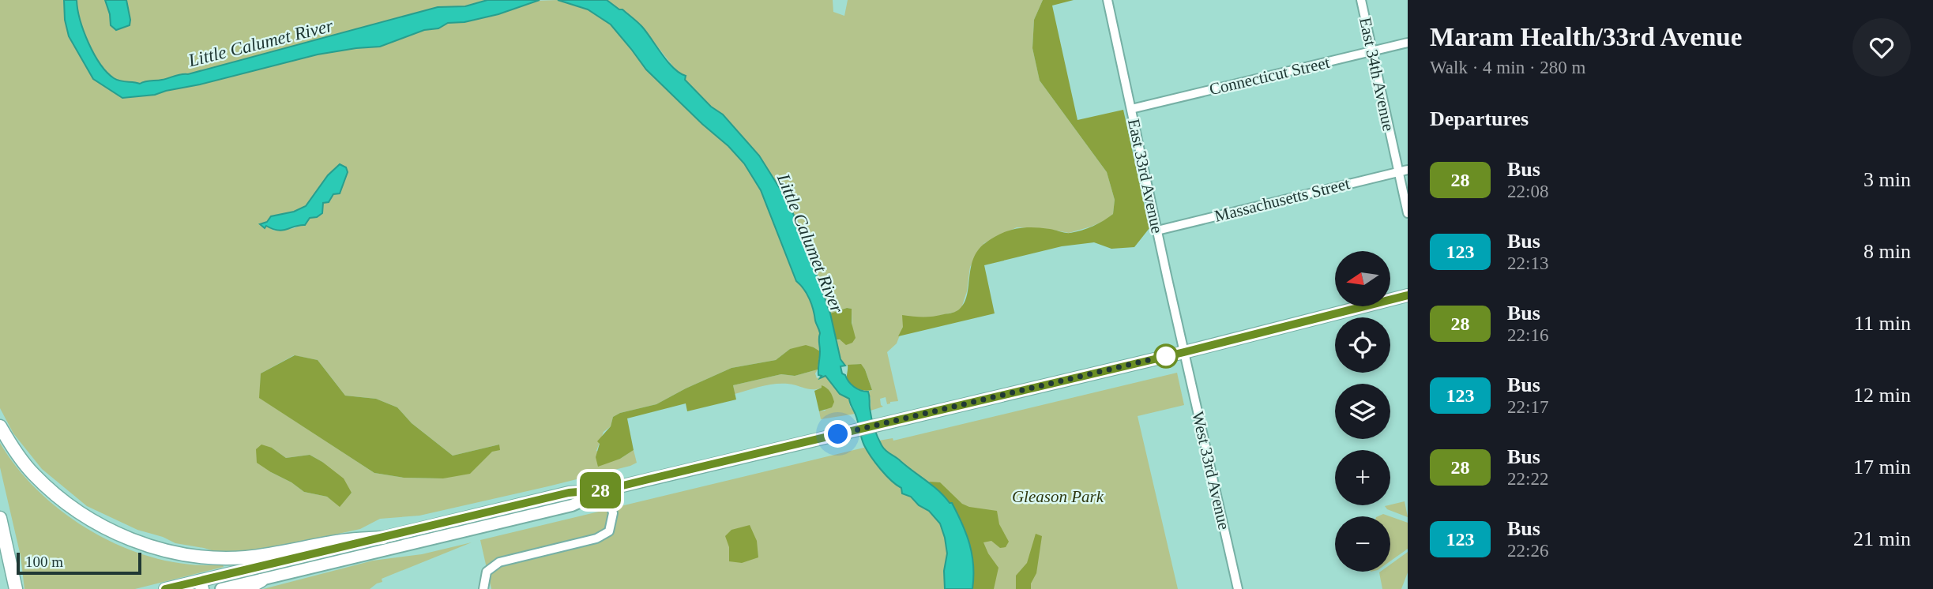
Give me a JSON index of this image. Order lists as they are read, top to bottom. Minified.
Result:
{"streets":{"street":["East 34th Avenue","Connecticut Street","East 33rd Avenue","Massachusetts Street","West 33rd Avenue"]},"crossings":[["East 34th Avenue","Connecticut Street"],["East 34th Avenue","Massachusetts Street"],["Connecticut Street","East 33rd Avenue"],["East 33rd Avenue","Massachusetts Street"],["East 33rd Avenue","West 33rd Avenue"]],"water":["Little Calumet River"],"parks":["Gleason Park"],"lines":["bus line 28"],"scale_bar":"100 m","north":"left","page":{"on_map":"28","heading":[["Maram Health/33rd Avenue","Walk · 4 min · 280 m"],"Departures"],"list":[{"mark":"28","name":"Bus","note":"22:08","value":"3 min"},{"mark":"123","name":"Bus","note":"22:13","value":"8 min"},{"mark":"28","name":"Bus","note":"22:16","value":"11 min"},{"mark":"123","name":"Bus","note":"22:17","value":"12 min"},{"mark":"28","name":"Bus","note":"22:22","value":"17 min"},{"mark":"123","name":"Bus","note":"22:26","value":"21 min"}],"map_buttons":["+","−"],"scale":"100 m"}}
